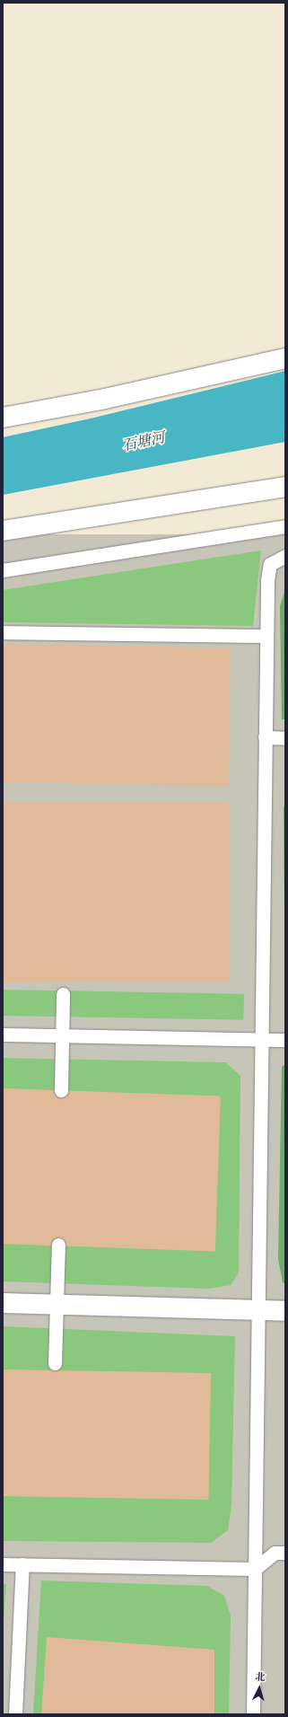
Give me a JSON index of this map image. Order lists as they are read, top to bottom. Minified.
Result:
{"water":["石塘河"],"north":"top"}
